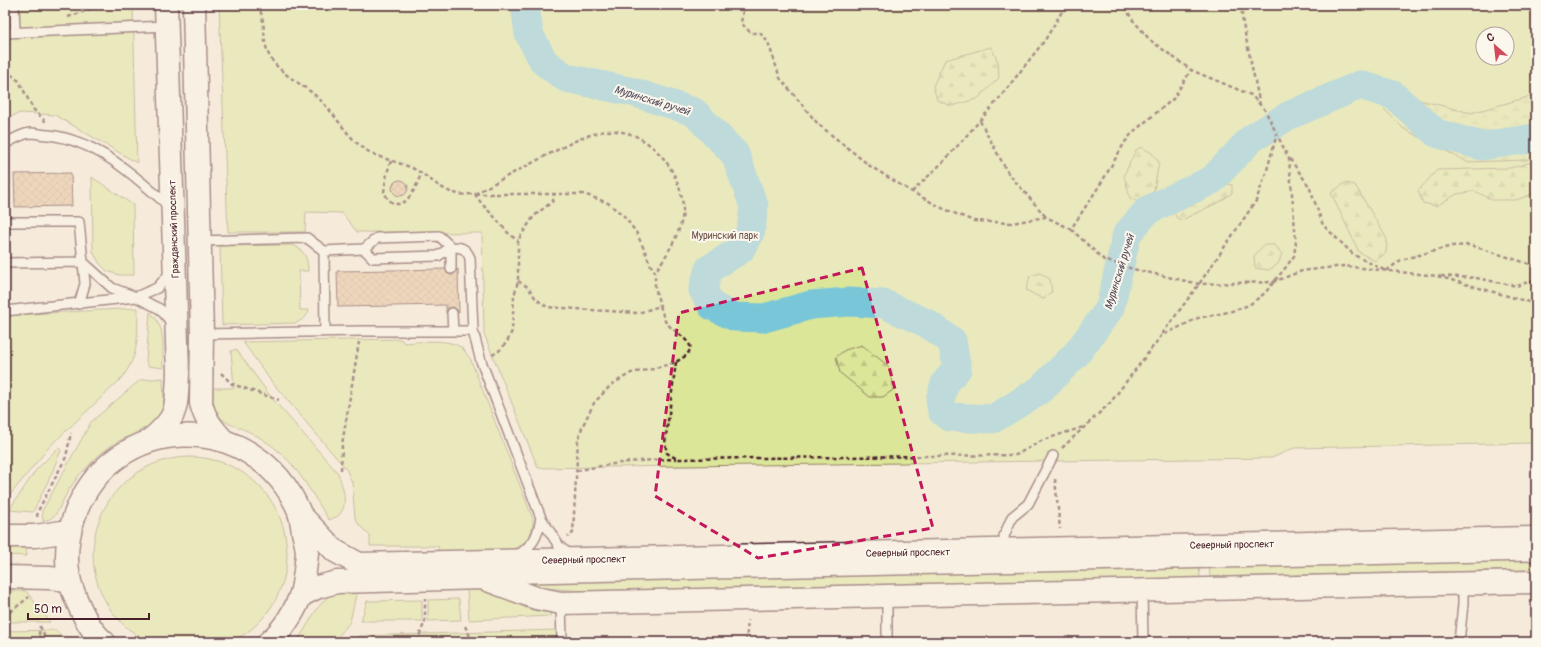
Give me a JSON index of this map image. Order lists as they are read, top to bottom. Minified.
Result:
{"streets":{"main road":["Гражданский проспект","Северный проспект"]},"water":["Муринский ручей"],"parks":["Муринский парк"],"scale_bar":"50 m","north":"top left"}
